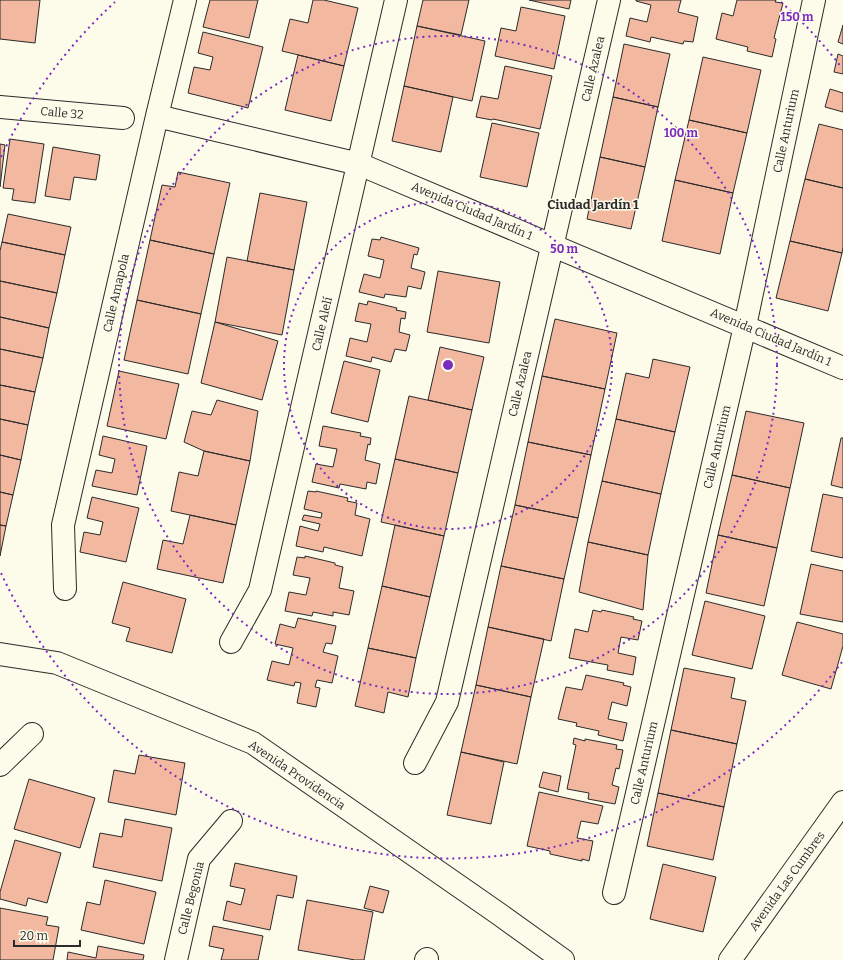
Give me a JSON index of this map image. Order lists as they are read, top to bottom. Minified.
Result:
{"streets":{"street":["Calle Azalea","Calle 32","Calle Anturium","Avenida Ciudad Jardín 1","Calle Amapola","Calle Alelí","Avenida Providencia","Avenida Las Cumbres","Calle Begonia"]},"crossings":[["Calle Azalea","Avenida Ciudad Jardín 1"],["Calle Anturium","Avenida Ciudad Jardín 1"],["Avenida Ciudad Jardín 1","Calle Amapola"],["Avenida Ciudad Jardín 1","Calle Alelí"]],"districts":["Ciudad Jardín 1"],"scale_bar":"20 m","rings":["150 m","100 m","50 m"]}
